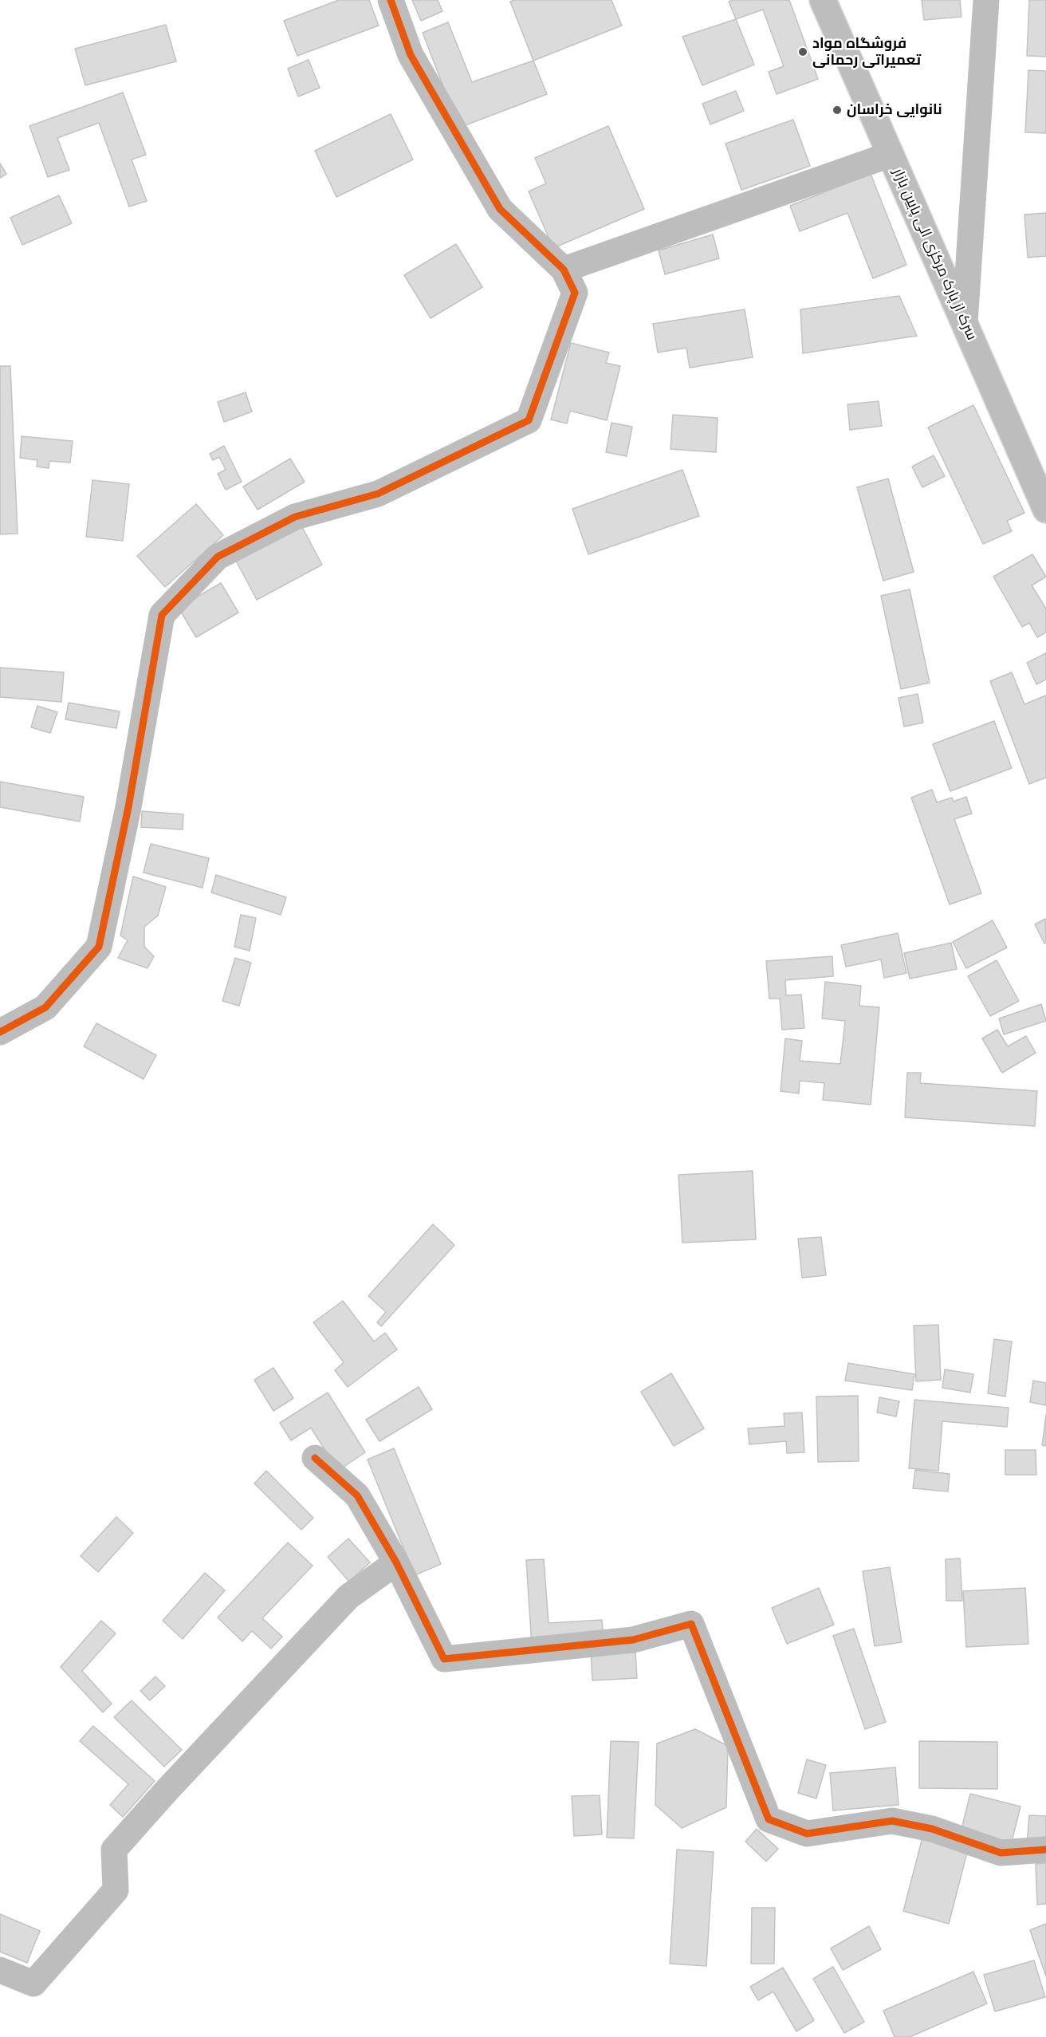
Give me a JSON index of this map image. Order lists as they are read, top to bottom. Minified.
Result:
{"streets":{"street":["سرک از پارک مرکزی الی پایین بازار"]},"places":["فروشگاه مواد تعمیراتی رحمانی","نانوایی خراسان"]}
